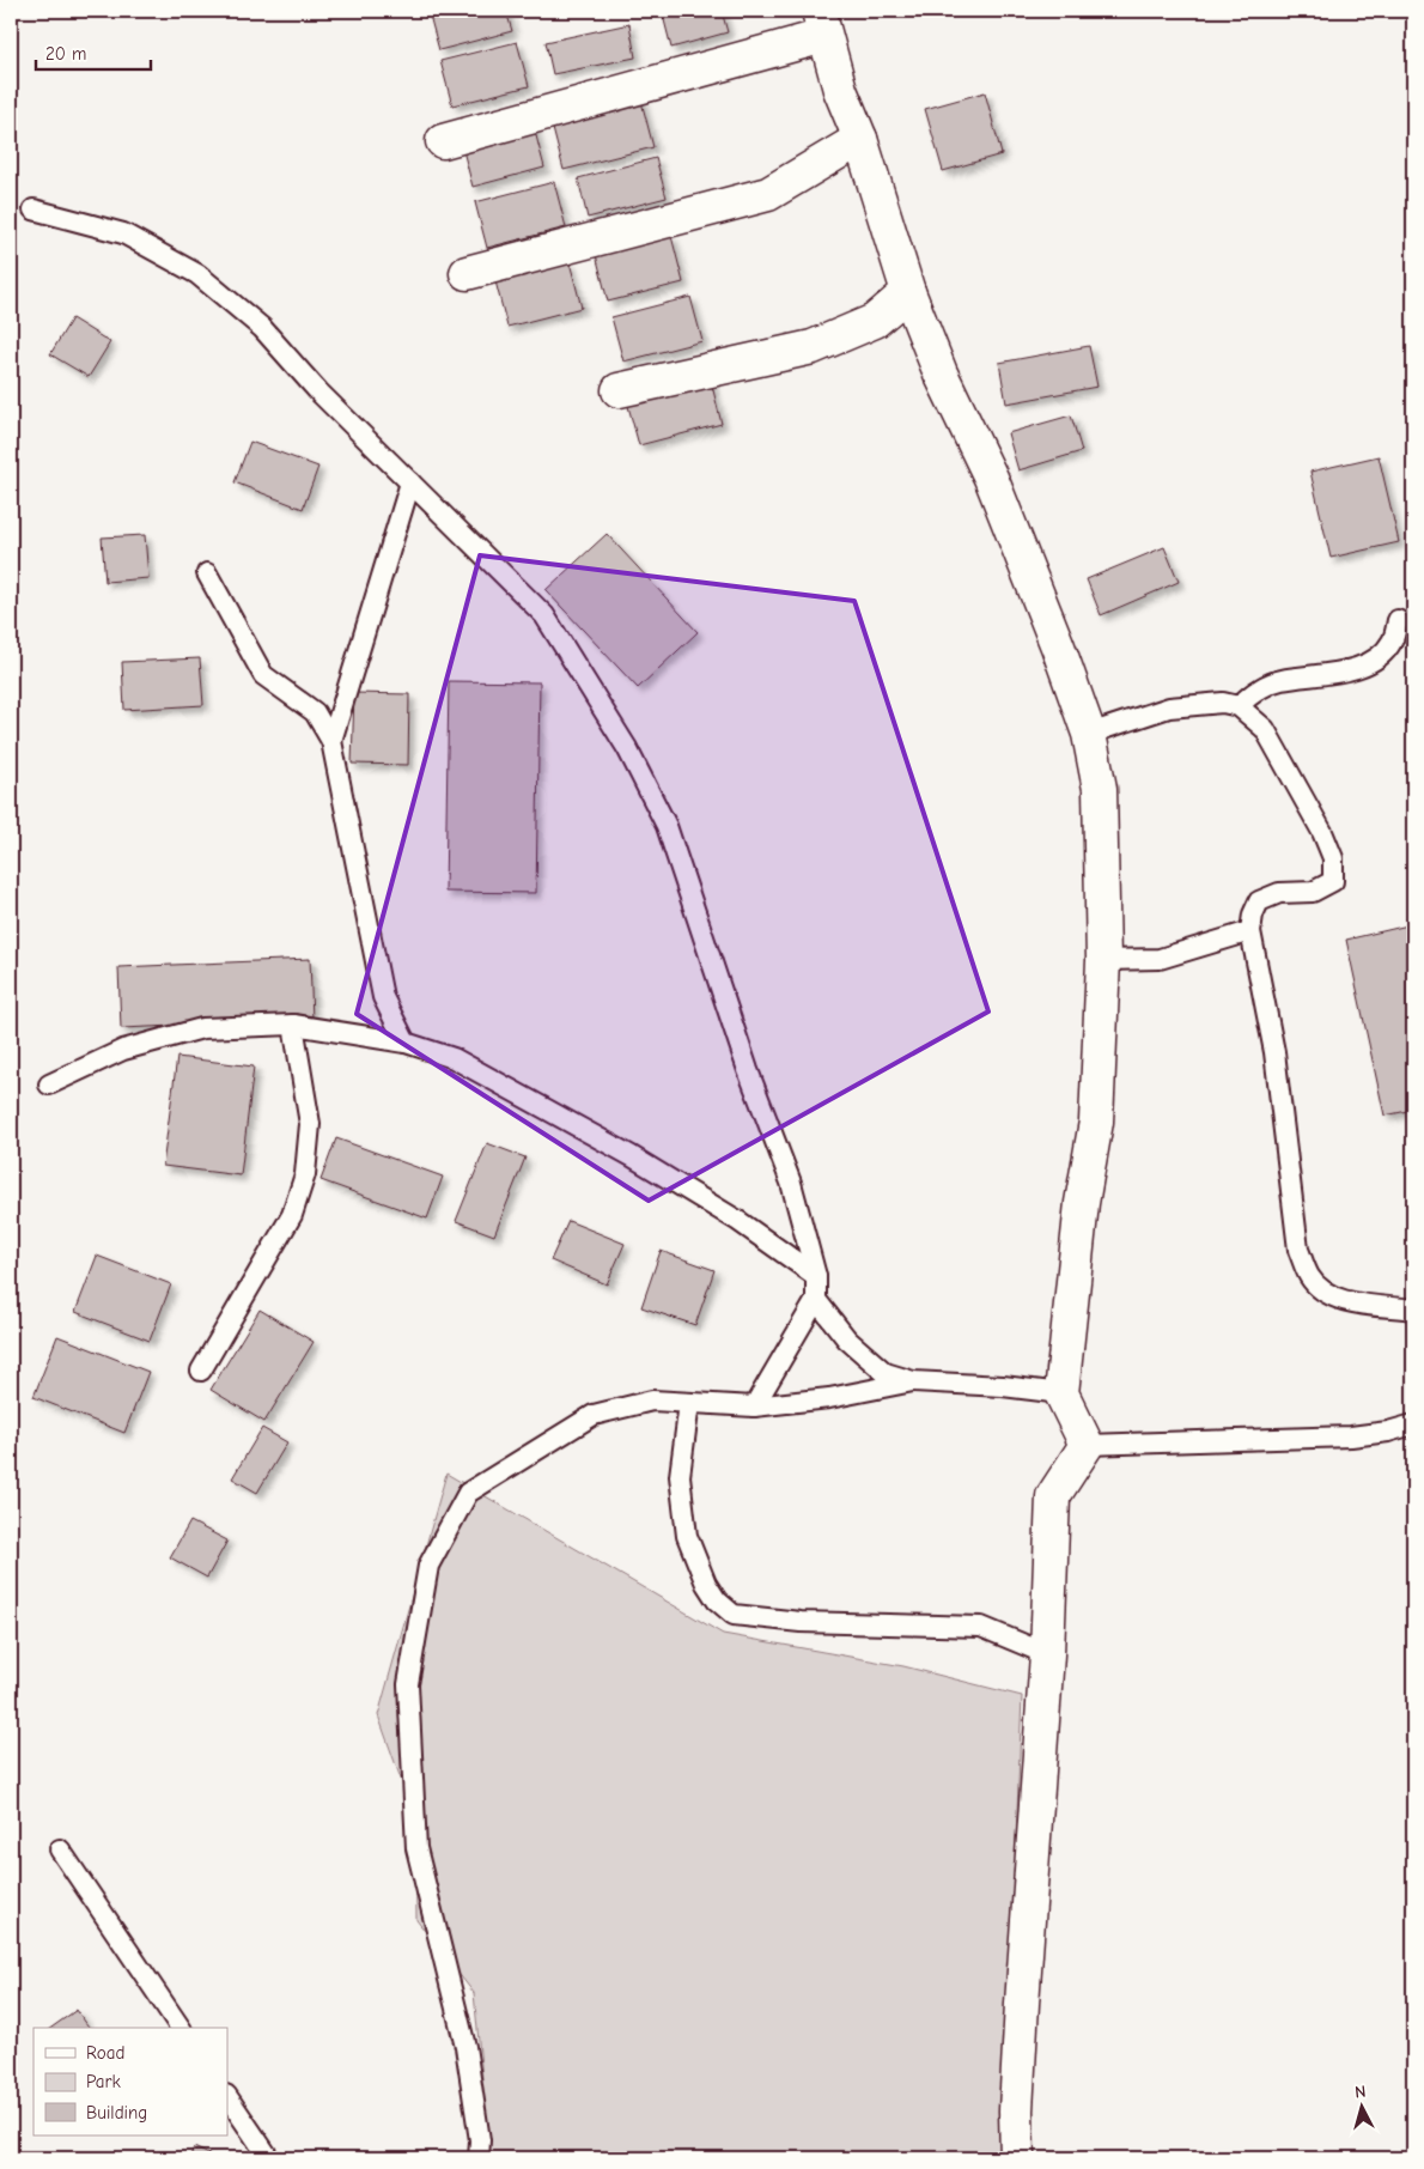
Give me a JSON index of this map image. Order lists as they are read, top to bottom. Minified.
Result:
{"legend":["Road","Park","Building"],"scale_bar":"20 m","north":"top"}
